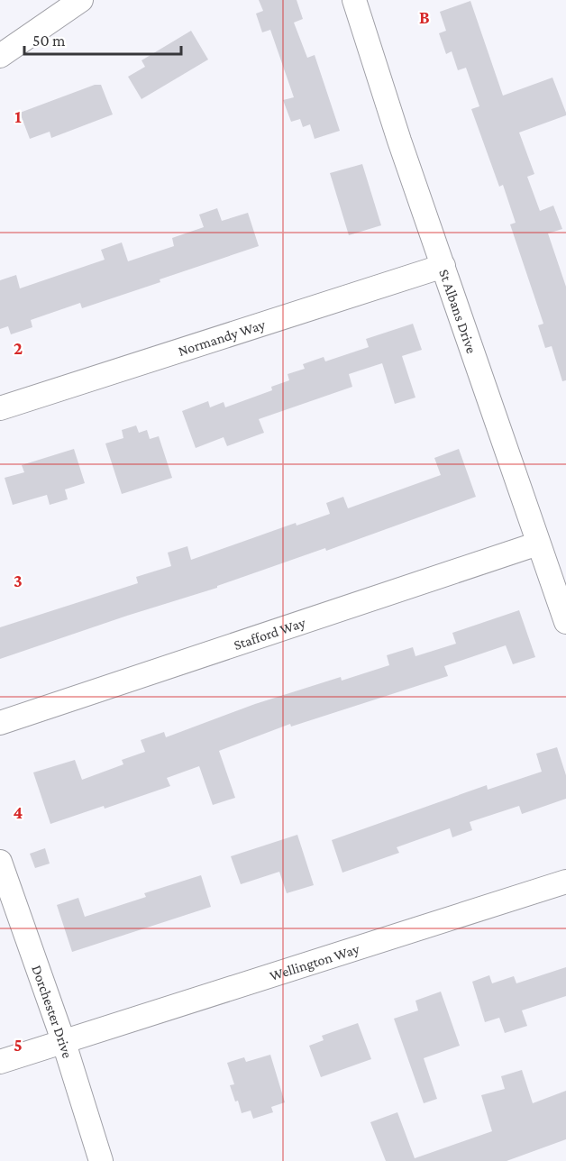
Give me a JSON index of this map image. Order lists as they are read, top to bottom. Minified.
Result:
{"streets":{"street":["St Albans Drive","Normandy Way","Stafford Way","Wellington Way","Dorchester Drive"]},"crossings":[["St Albans Drive","Normandy Way"],["St Albans Drive","Stafford Way"],["Wellington Way","Dorchester Drive"]],"scale_bar":"50 m","grid":{"columns":["B"],"rows":["1","2","3","4","5"]}}
